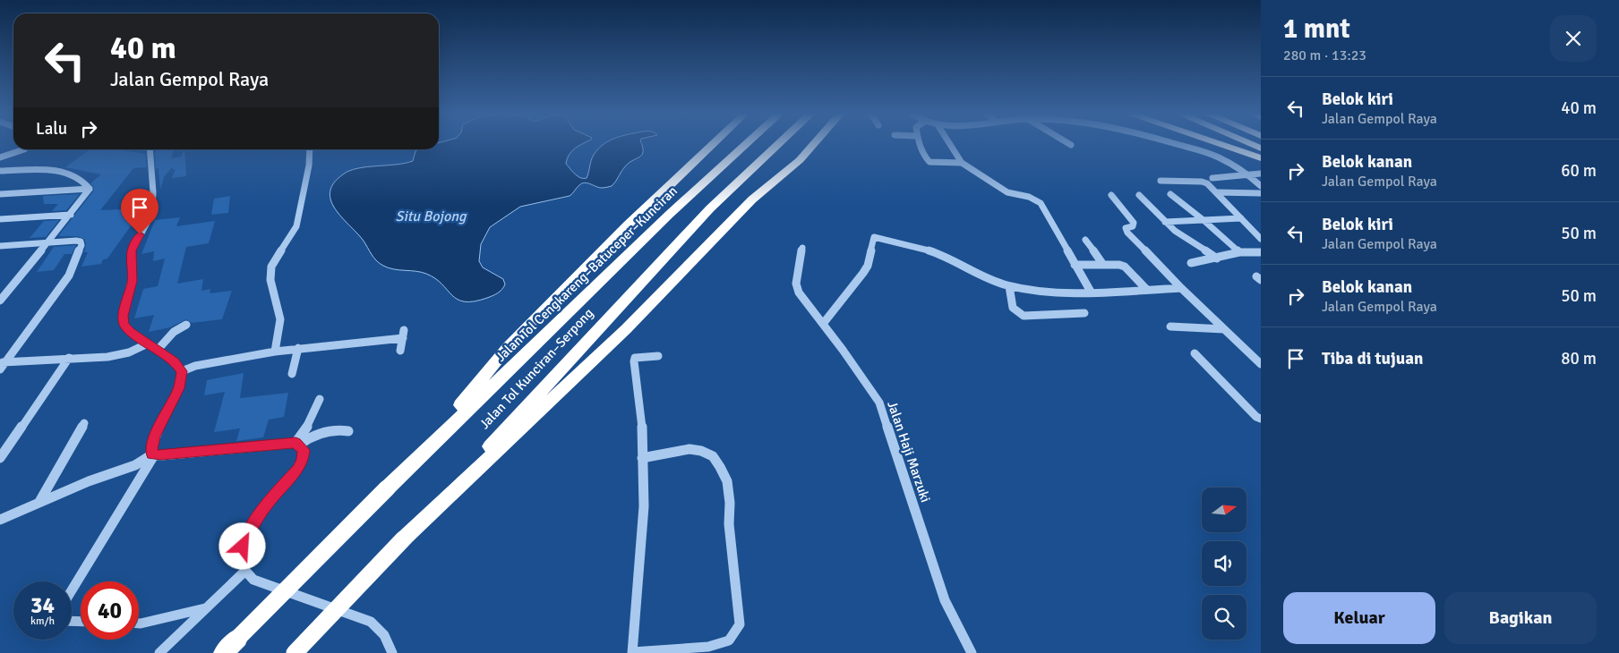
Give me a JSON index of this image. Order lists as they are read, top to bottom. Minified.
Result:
{"streets":{"highway":["Jalan Tol Cengkareng–Batuceper–Kunciran","Jalan Tol Kunciran–Serpong"],"street":["Jalan Haji Marzuki"]},"water":["Situ Bojong"],"north":"right","page":{"heading":["1 mnt","280 m · 13:23"],"turn":["40 m","Jalan Gempol Raya"],"list":[{"name":"Belok kiri","note":"Jalan Gempol Raya","value":"40 m"},{"name":"Belok kanan","note":"Jalan Gempol Raya","value":"60 m"},{"name":"Belok kiri","note":"Jalan Gempol Raya","value":"50 m"},{"name":"Belok kanan","note":"Jalan Gempol Raya","value":"50 m"},{"name":"Tiba di tujuan","value":"80 m"}],"then":"Lalu","speed":"34 km/h","limit":"40","buttons":["Keluar","Bagikan"]}}
